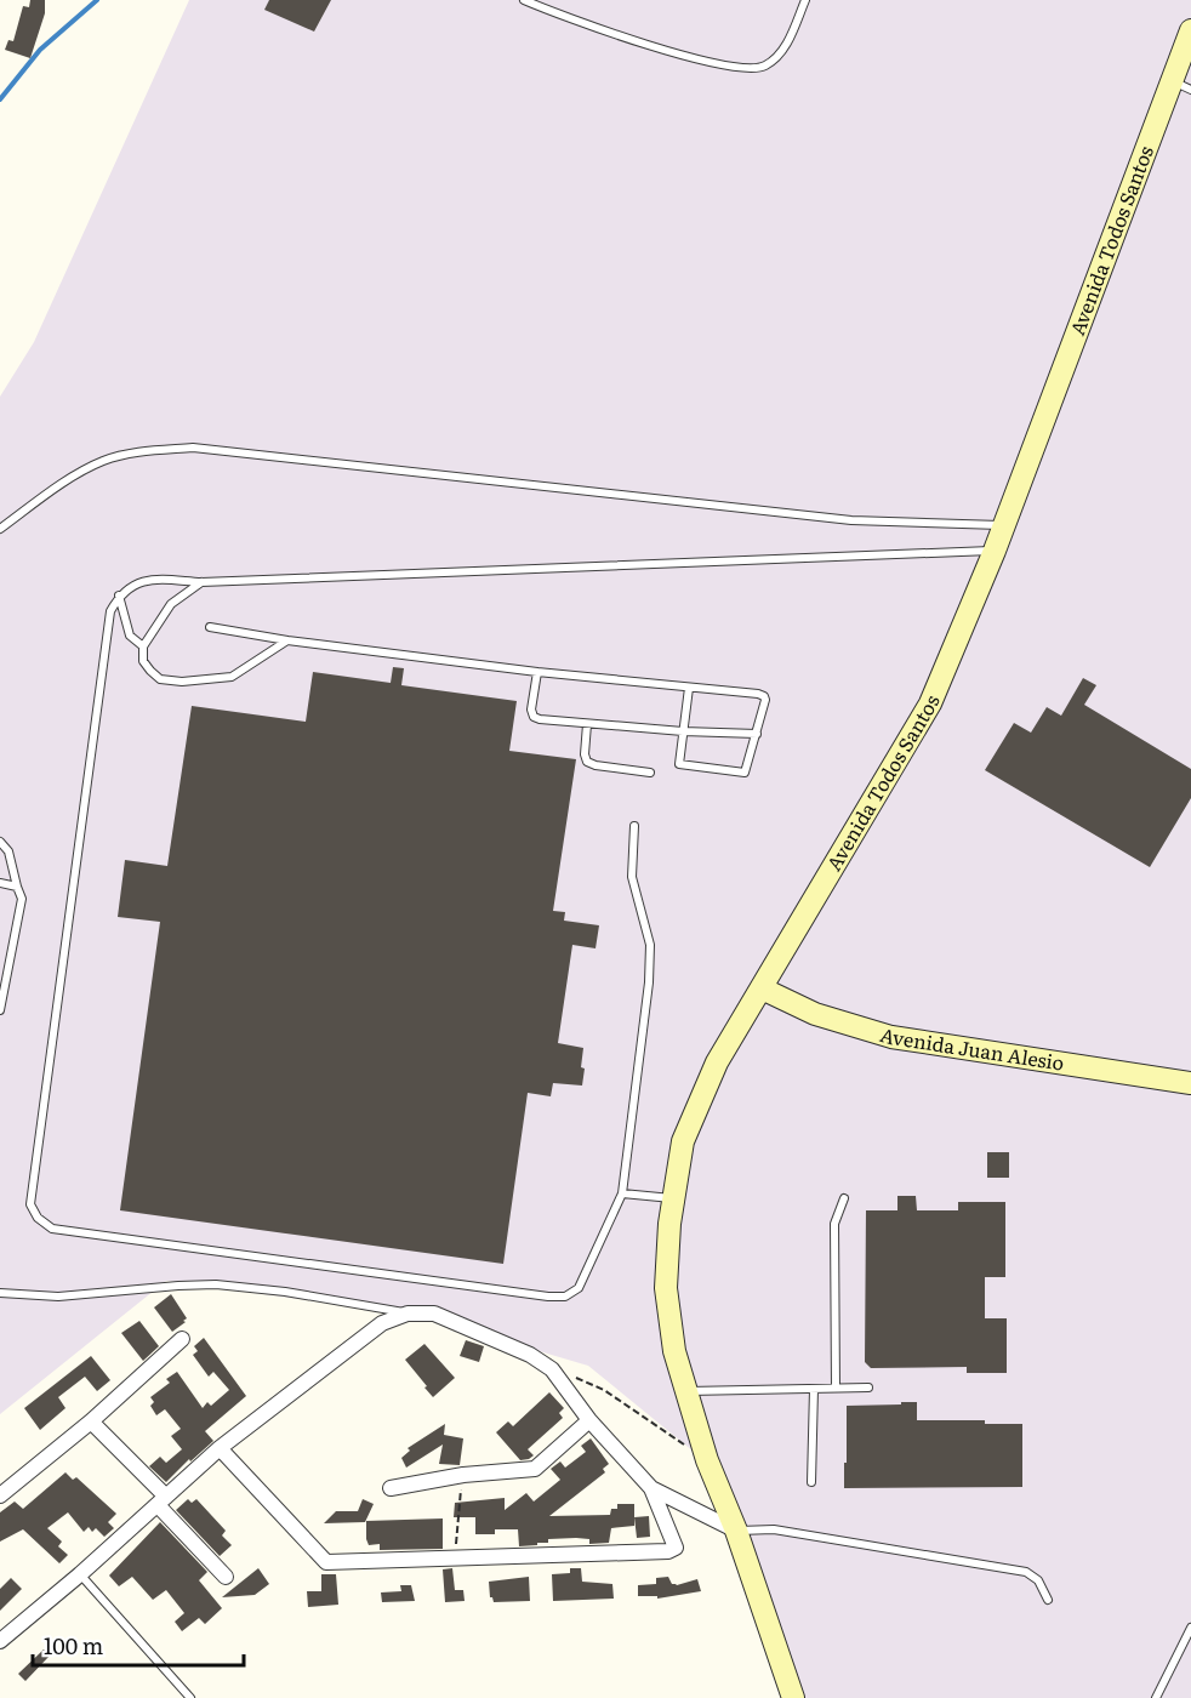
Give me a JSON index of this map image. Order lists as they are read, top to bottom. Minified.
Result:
{"streets":{"street":["Avenida Todos Santos","Avenida Juan Alesio"]},"crossings":[["Avenida Todos Santos","Avenida Juan Alesio"]],"scale_bar":"100 m"}
